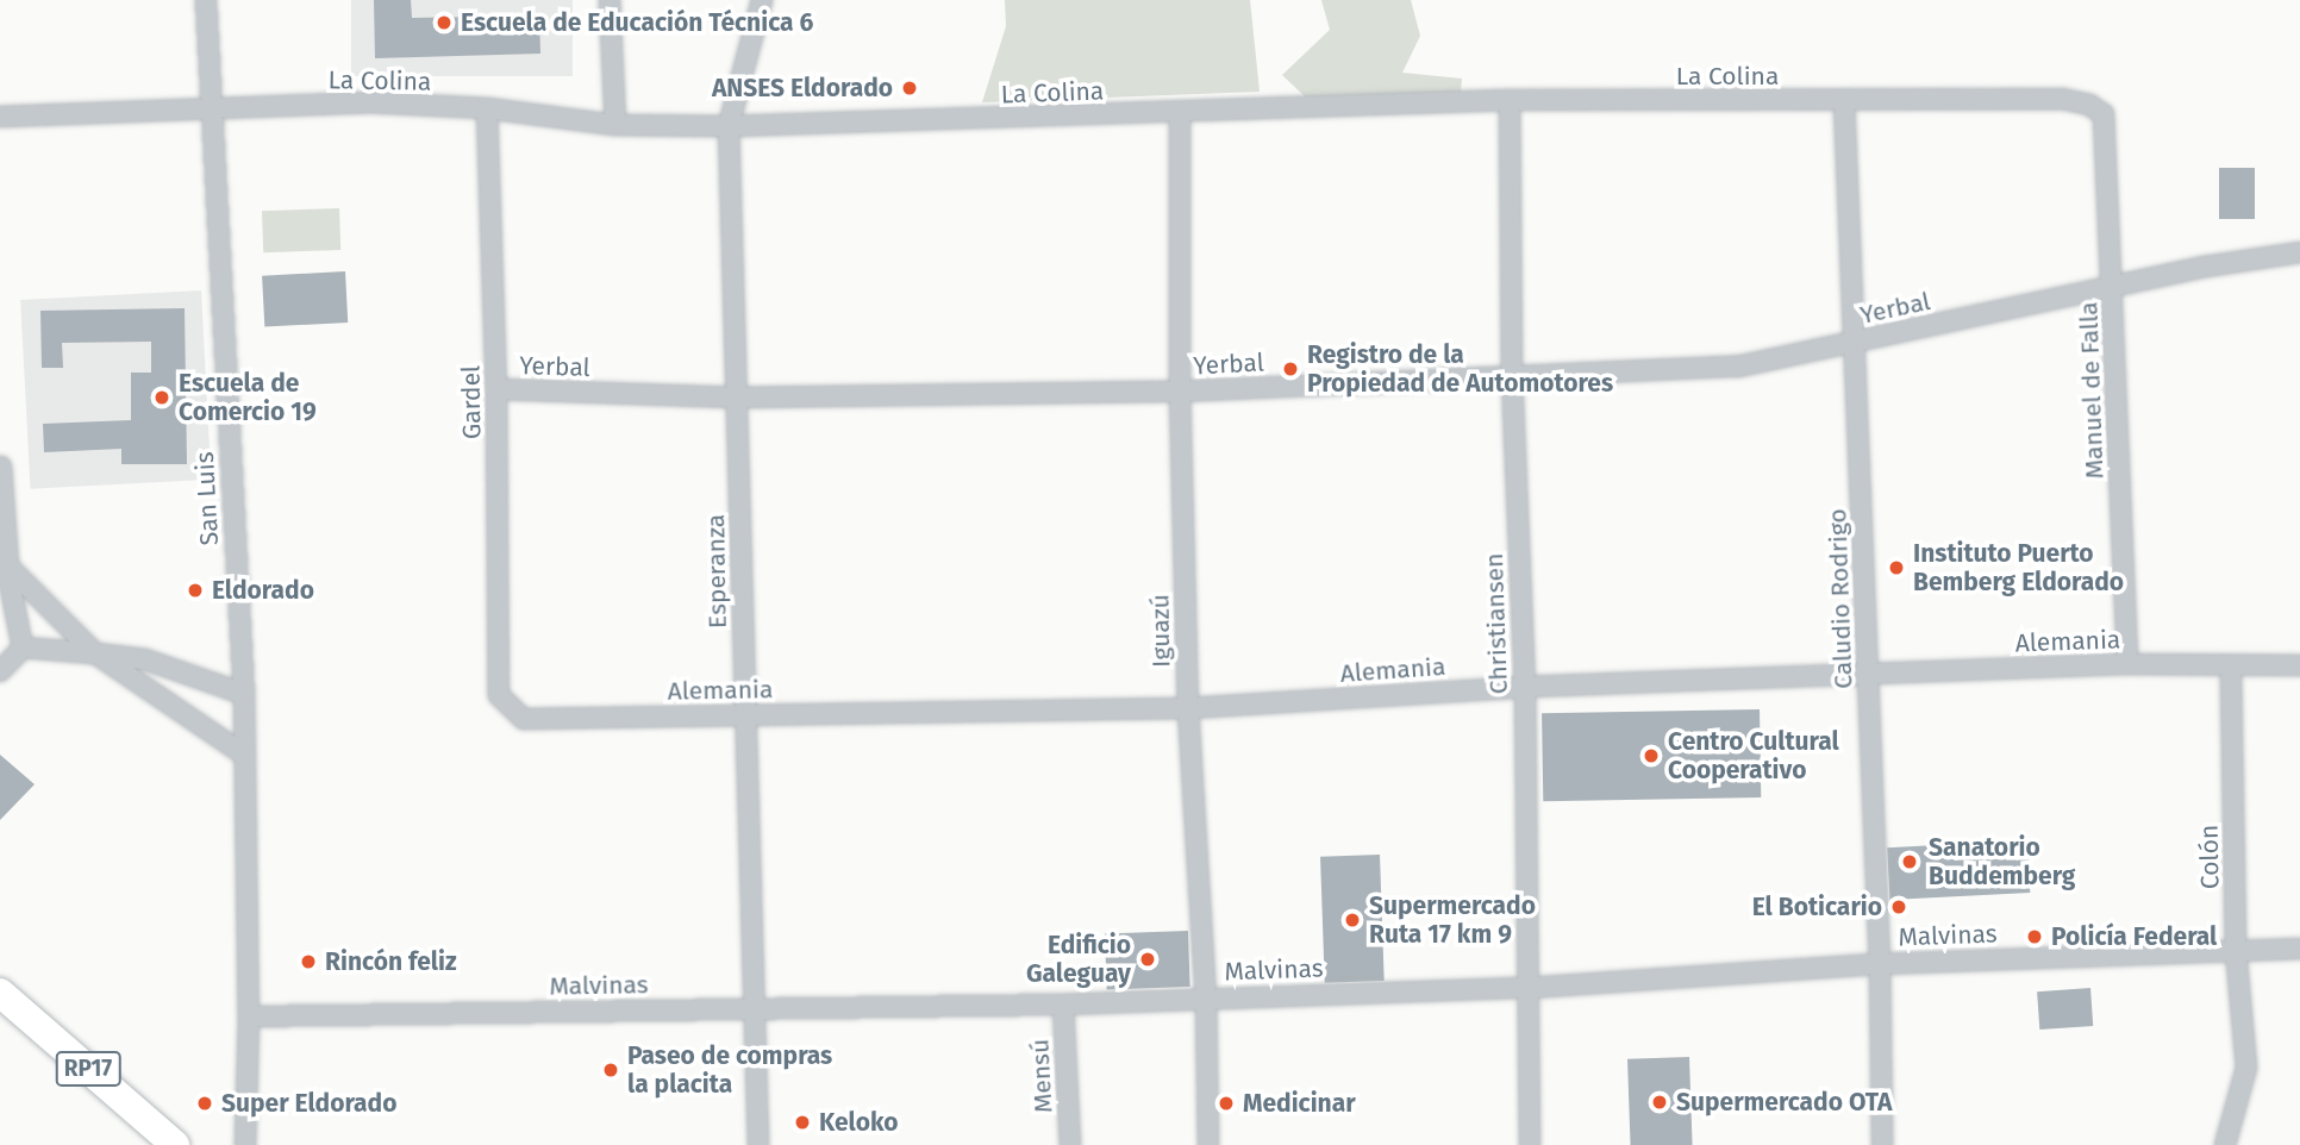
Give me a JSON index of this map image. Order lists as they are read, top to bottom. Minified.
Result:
{"streets":{"main road":["RP17"],"street":["La Colina","Yerbal","Manuel de Falla","Gardel","San Luis","Esperanza","Caludio Rodrigo","Christiansen","Iguazú","Alemania","Colón","Malvinas","Mensú"]},"crossings":[["La Colina","Manuel de Falla"],["La Colina","Gardel"],["La Colina","San Luis"],["La Colina","Esperanza"],["La Colina","Caludio Rodrigo"],["La Colina","Christiansen"],["La Colina","Iguazú"],["Yerbal","Manuel de Falla"],["Yerbal","Gardel"],["Yerbal","Esperanza"],["Yerbal","Caludio Rodrigo"],["Yerbal","Christiansen"],["Yerbal","Iguazú"],["Manuel de Falla","Alemania"],["Gardel","Alemania"],["San Luis","Malvinas"],["Esperanza","Alemania"],["Esperanza","Malvinas"],["Caludio Rodrigo","Alemania"],["Caludio Rodrigo","Malvinas"],["Christiansen","Alemania"],["Christiansen","Malvinas"],["Iguazú","Alemania"],["Iguazú","Malvinas"],["Alemania","Colón"],["Colón","Malvinas"],["Malvinas","Mensú"]],"places":["Escuela de Educación Técnica 6","ANSES Eldorado","Registro de la Propiedad de Automotores","Escuela de Comercio 19","Instituto Puerto Bemberg Eldorado","Eldorado","Centro Cultural Cooperativo","Sanatorio Buddemberg","El Boticario","Supermercado Ruta 17 km 9","Policía Federal","Edificio Galeguay","Rincón feliz","Paseo de compras la placita","Supermercado OTA","Super Eldorado","Medicinar","Keloko"]}
